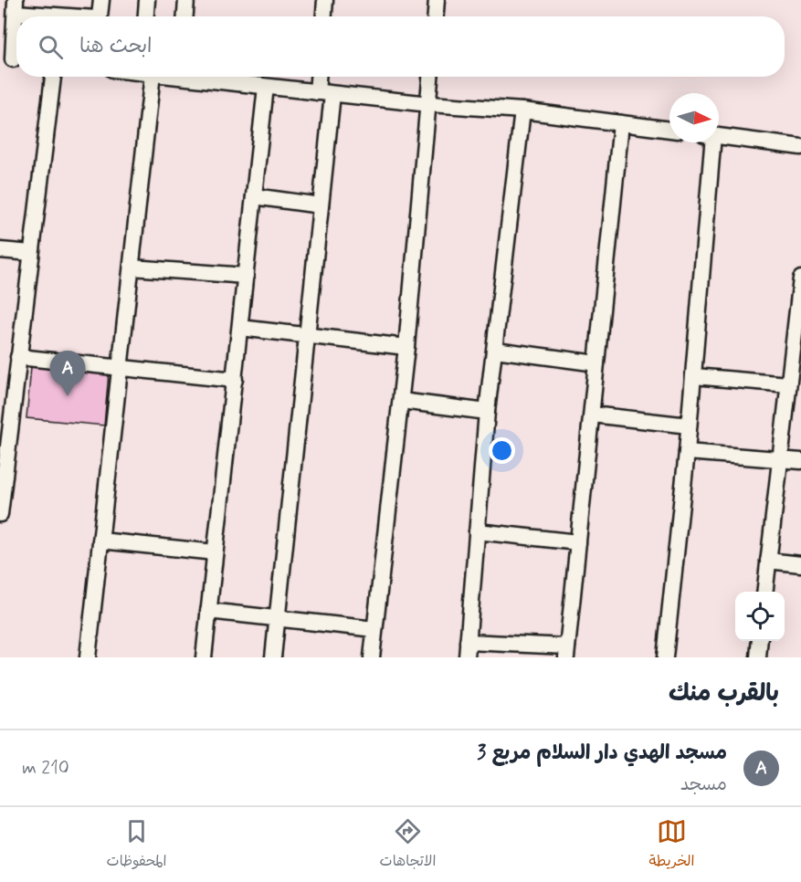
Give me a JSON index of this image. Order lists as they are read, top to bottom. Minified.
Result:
{"north":"right","page":{"search":"ابحث هنا","pins":"A","heading":"بالقرب منك","list":[{"mark":"A","name":"مسجد الهدي دار السلام مربع 3","note":"مسجد","value":"210 m"}],"nav":["الخريطة","الاتجاهات","المحفوظات"]}}
